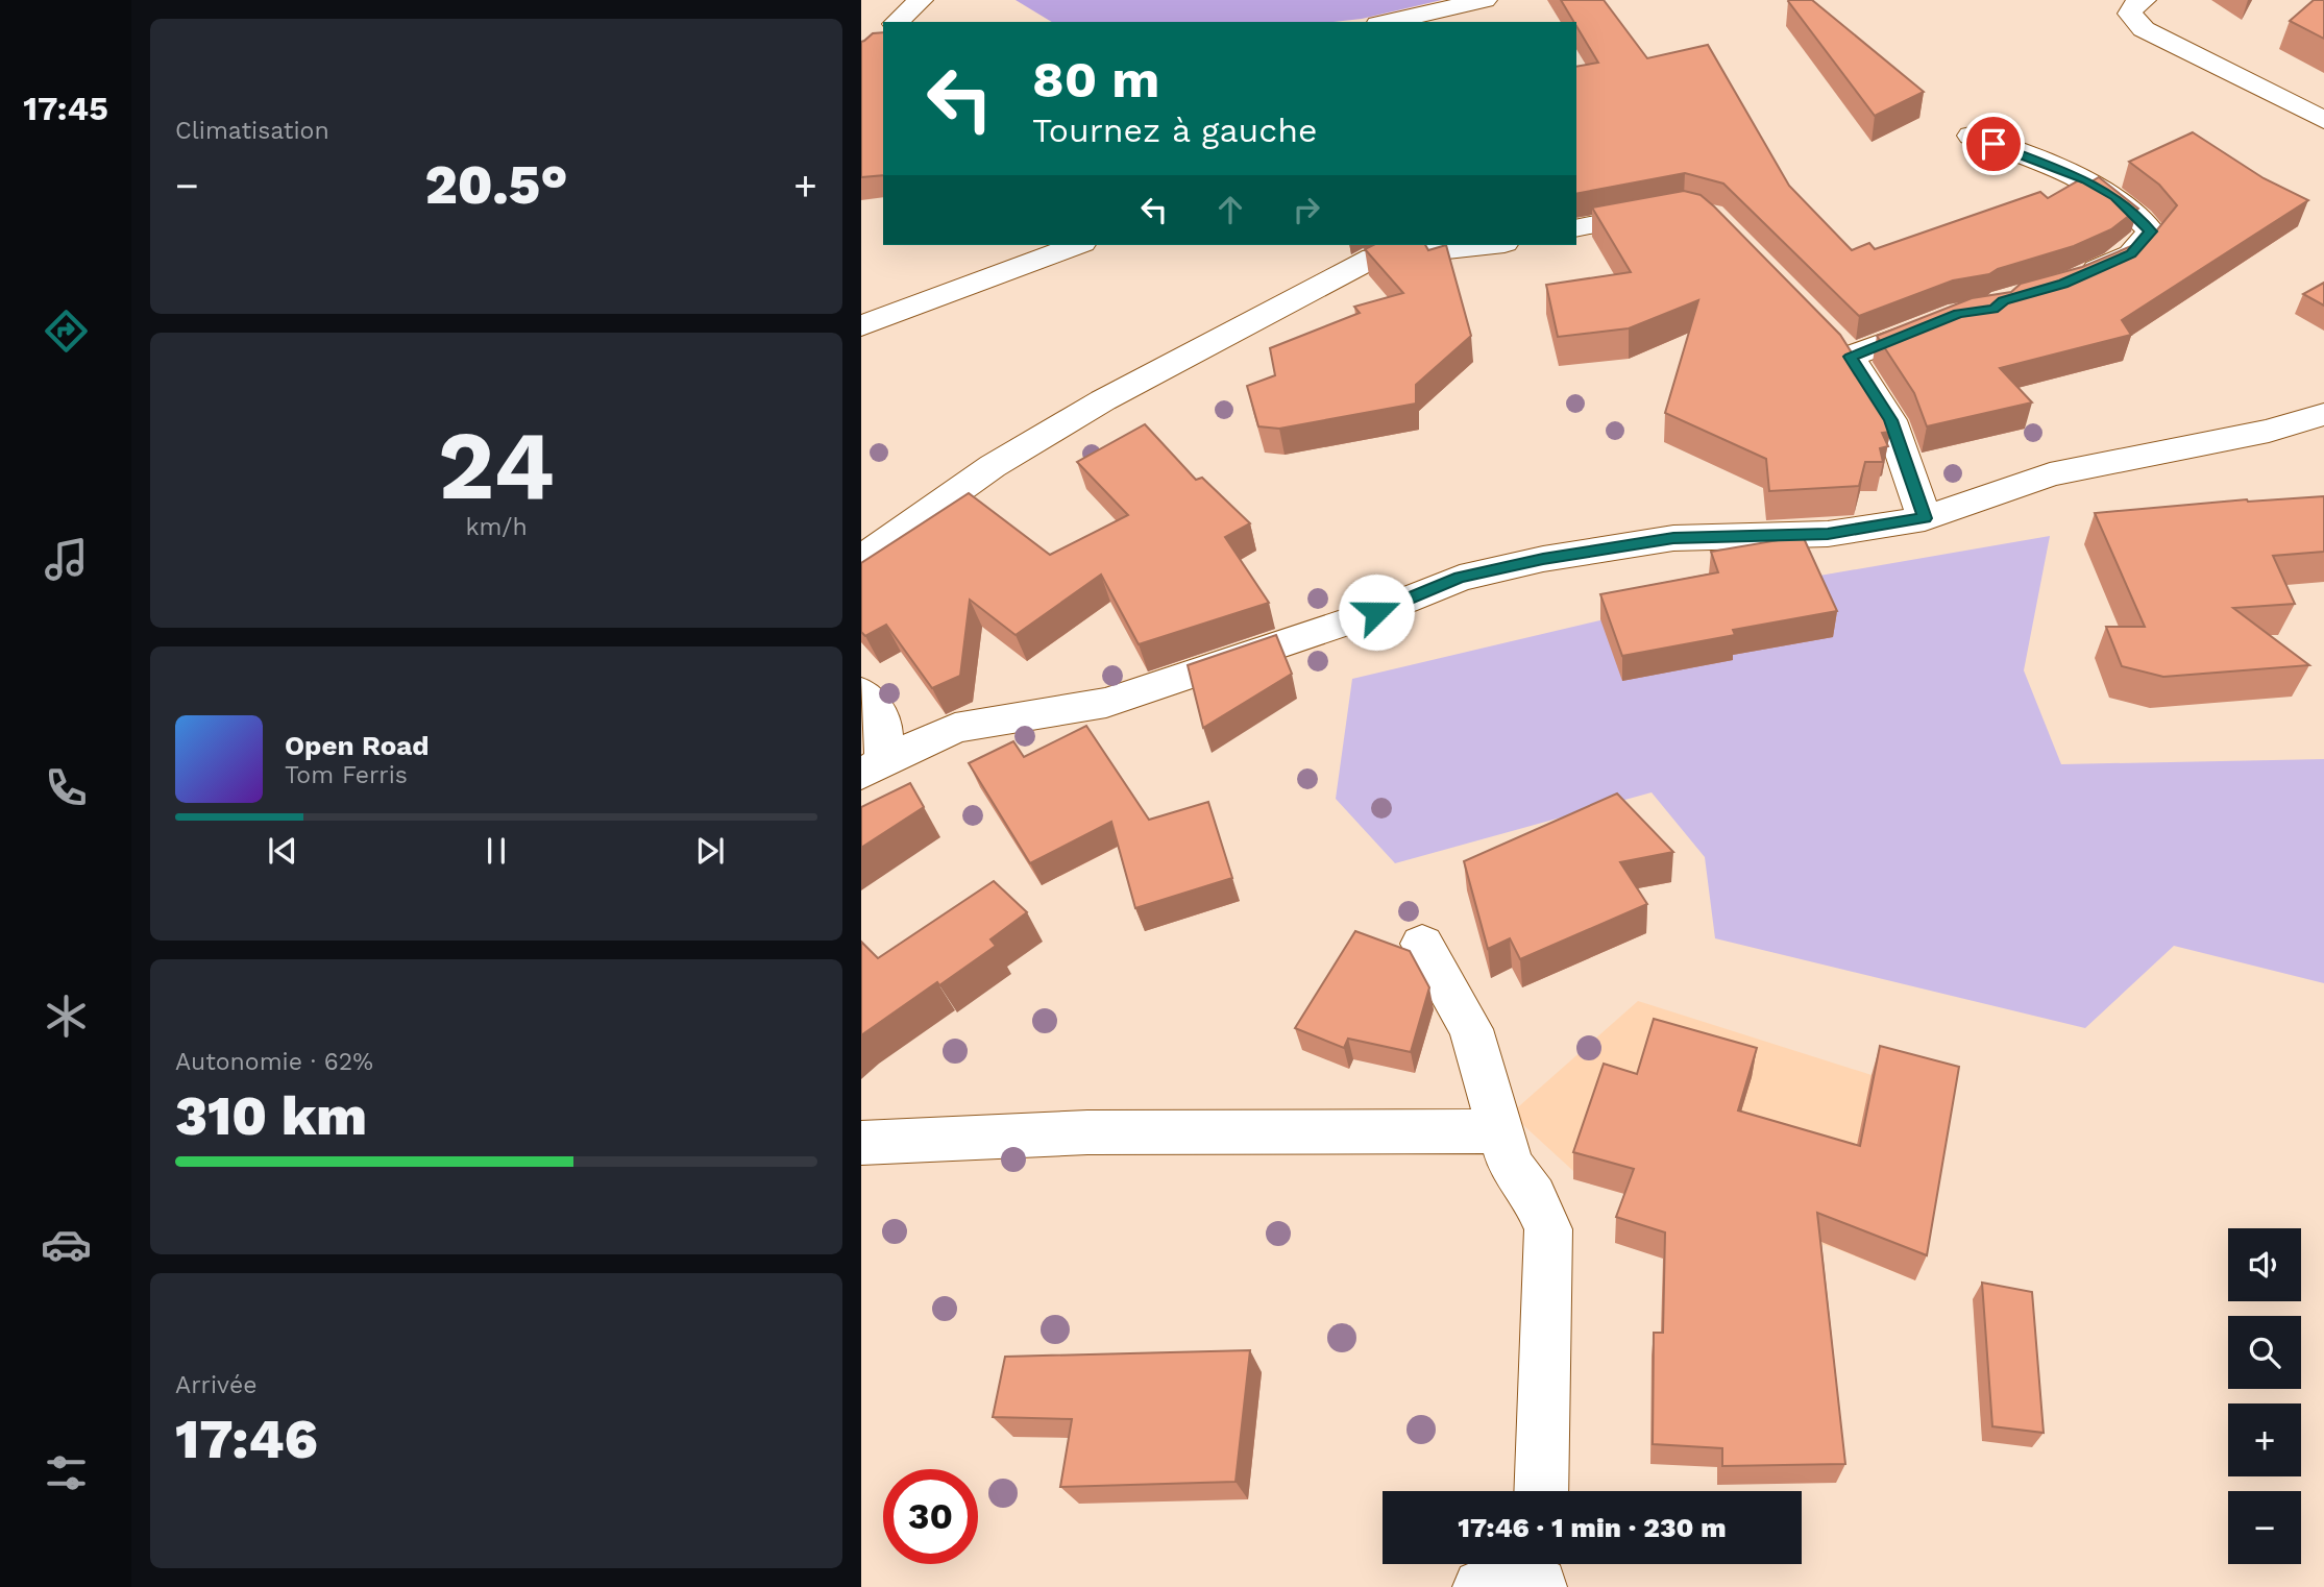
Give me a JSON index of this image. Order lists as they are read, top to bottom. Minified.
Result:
{"page":{"tabs":"17:45","tile":["Climatisation",["24","km/h"],["Autonomie · 62%","310 km"],["Arrivée","17:46"]],"turn":["80 m","Tournez à gauche"],"heat":["−","20.5°","+"],"song":["Open Road","Tom Ferris"],"map_buttons":["+","−"],"limit":"30","trip":"17:46 · 1 min · 230 m"}}
